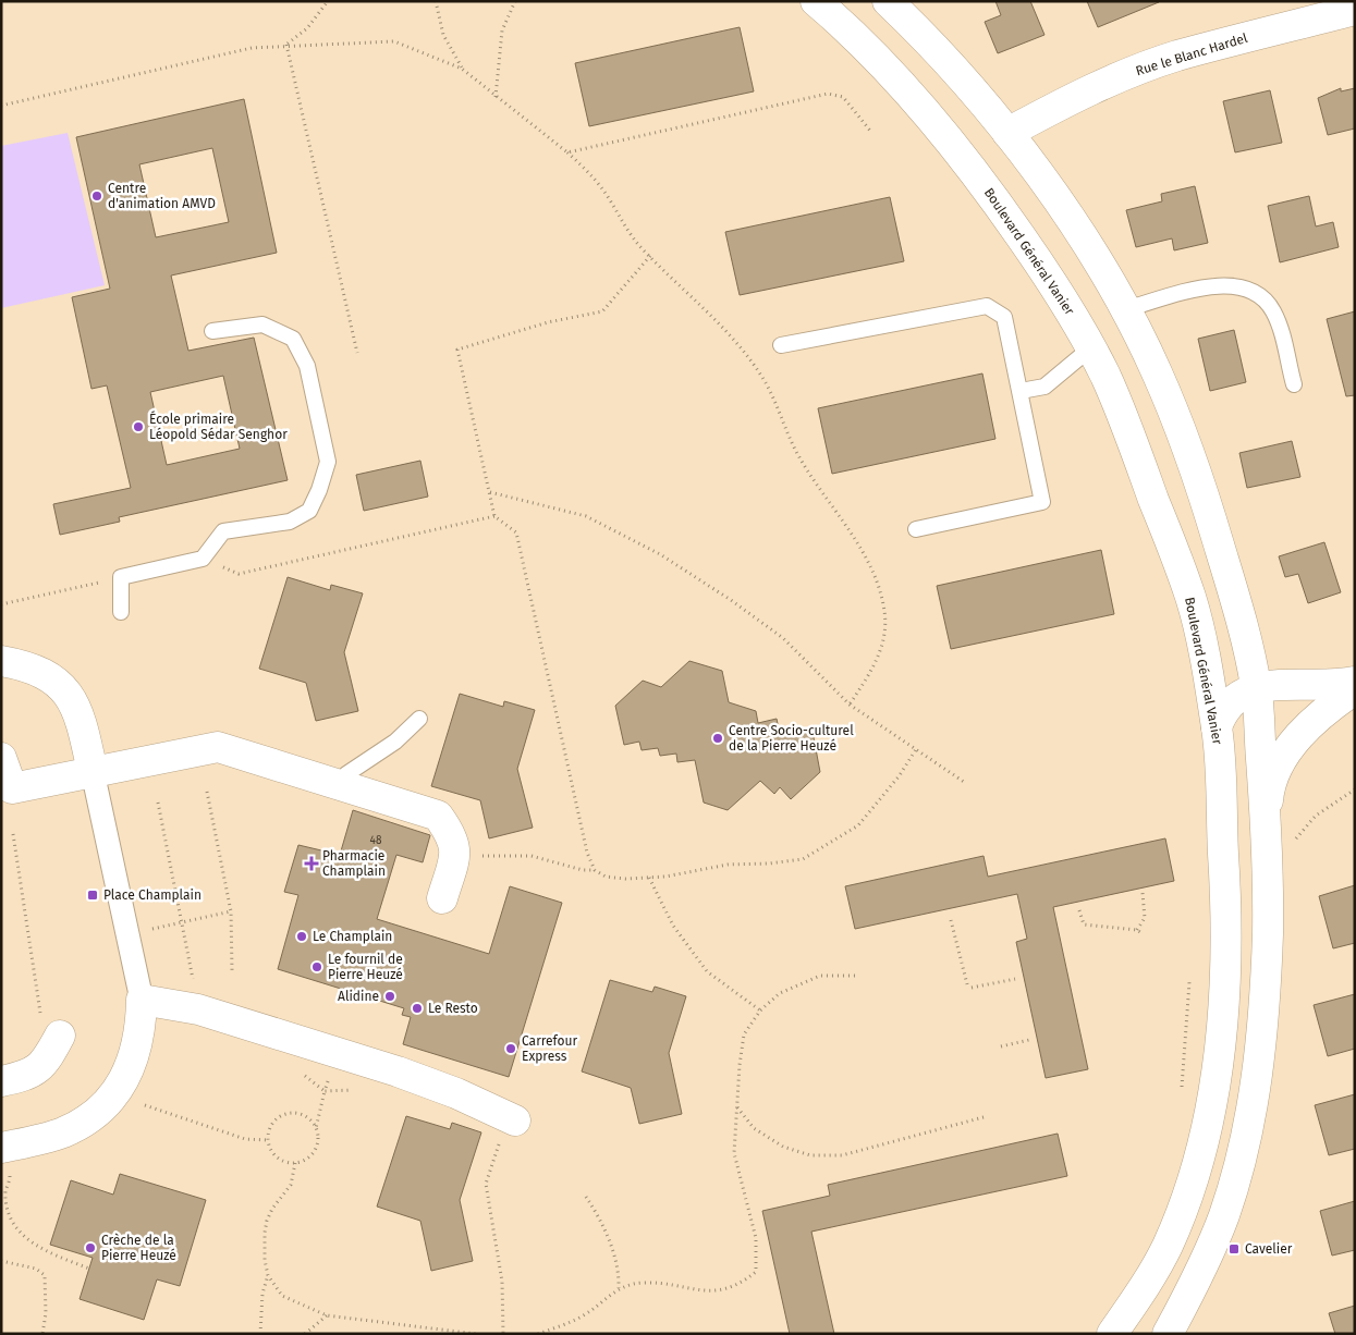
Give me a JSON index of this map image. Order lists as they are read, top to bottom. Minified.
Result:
{"streets":{"street":["Rue le Blanc Hardel","Boulevard Général Vanier"]},"places":{"other":["Centre d'animation AMVD","École primaire Léopold Sédar Senghor","Centre Socio-culturel de la Pierre Heuzé","Le Champlain","Le fournil de Pierre Heuzé","Alidine","Le Resto","Carrefour Express","Crèche de la Pierre Heuzé"],"health":["Pharmacie Champlain"],"transit":["Place Champlain","Cavelier"]},"house_numbers":["48"]}
